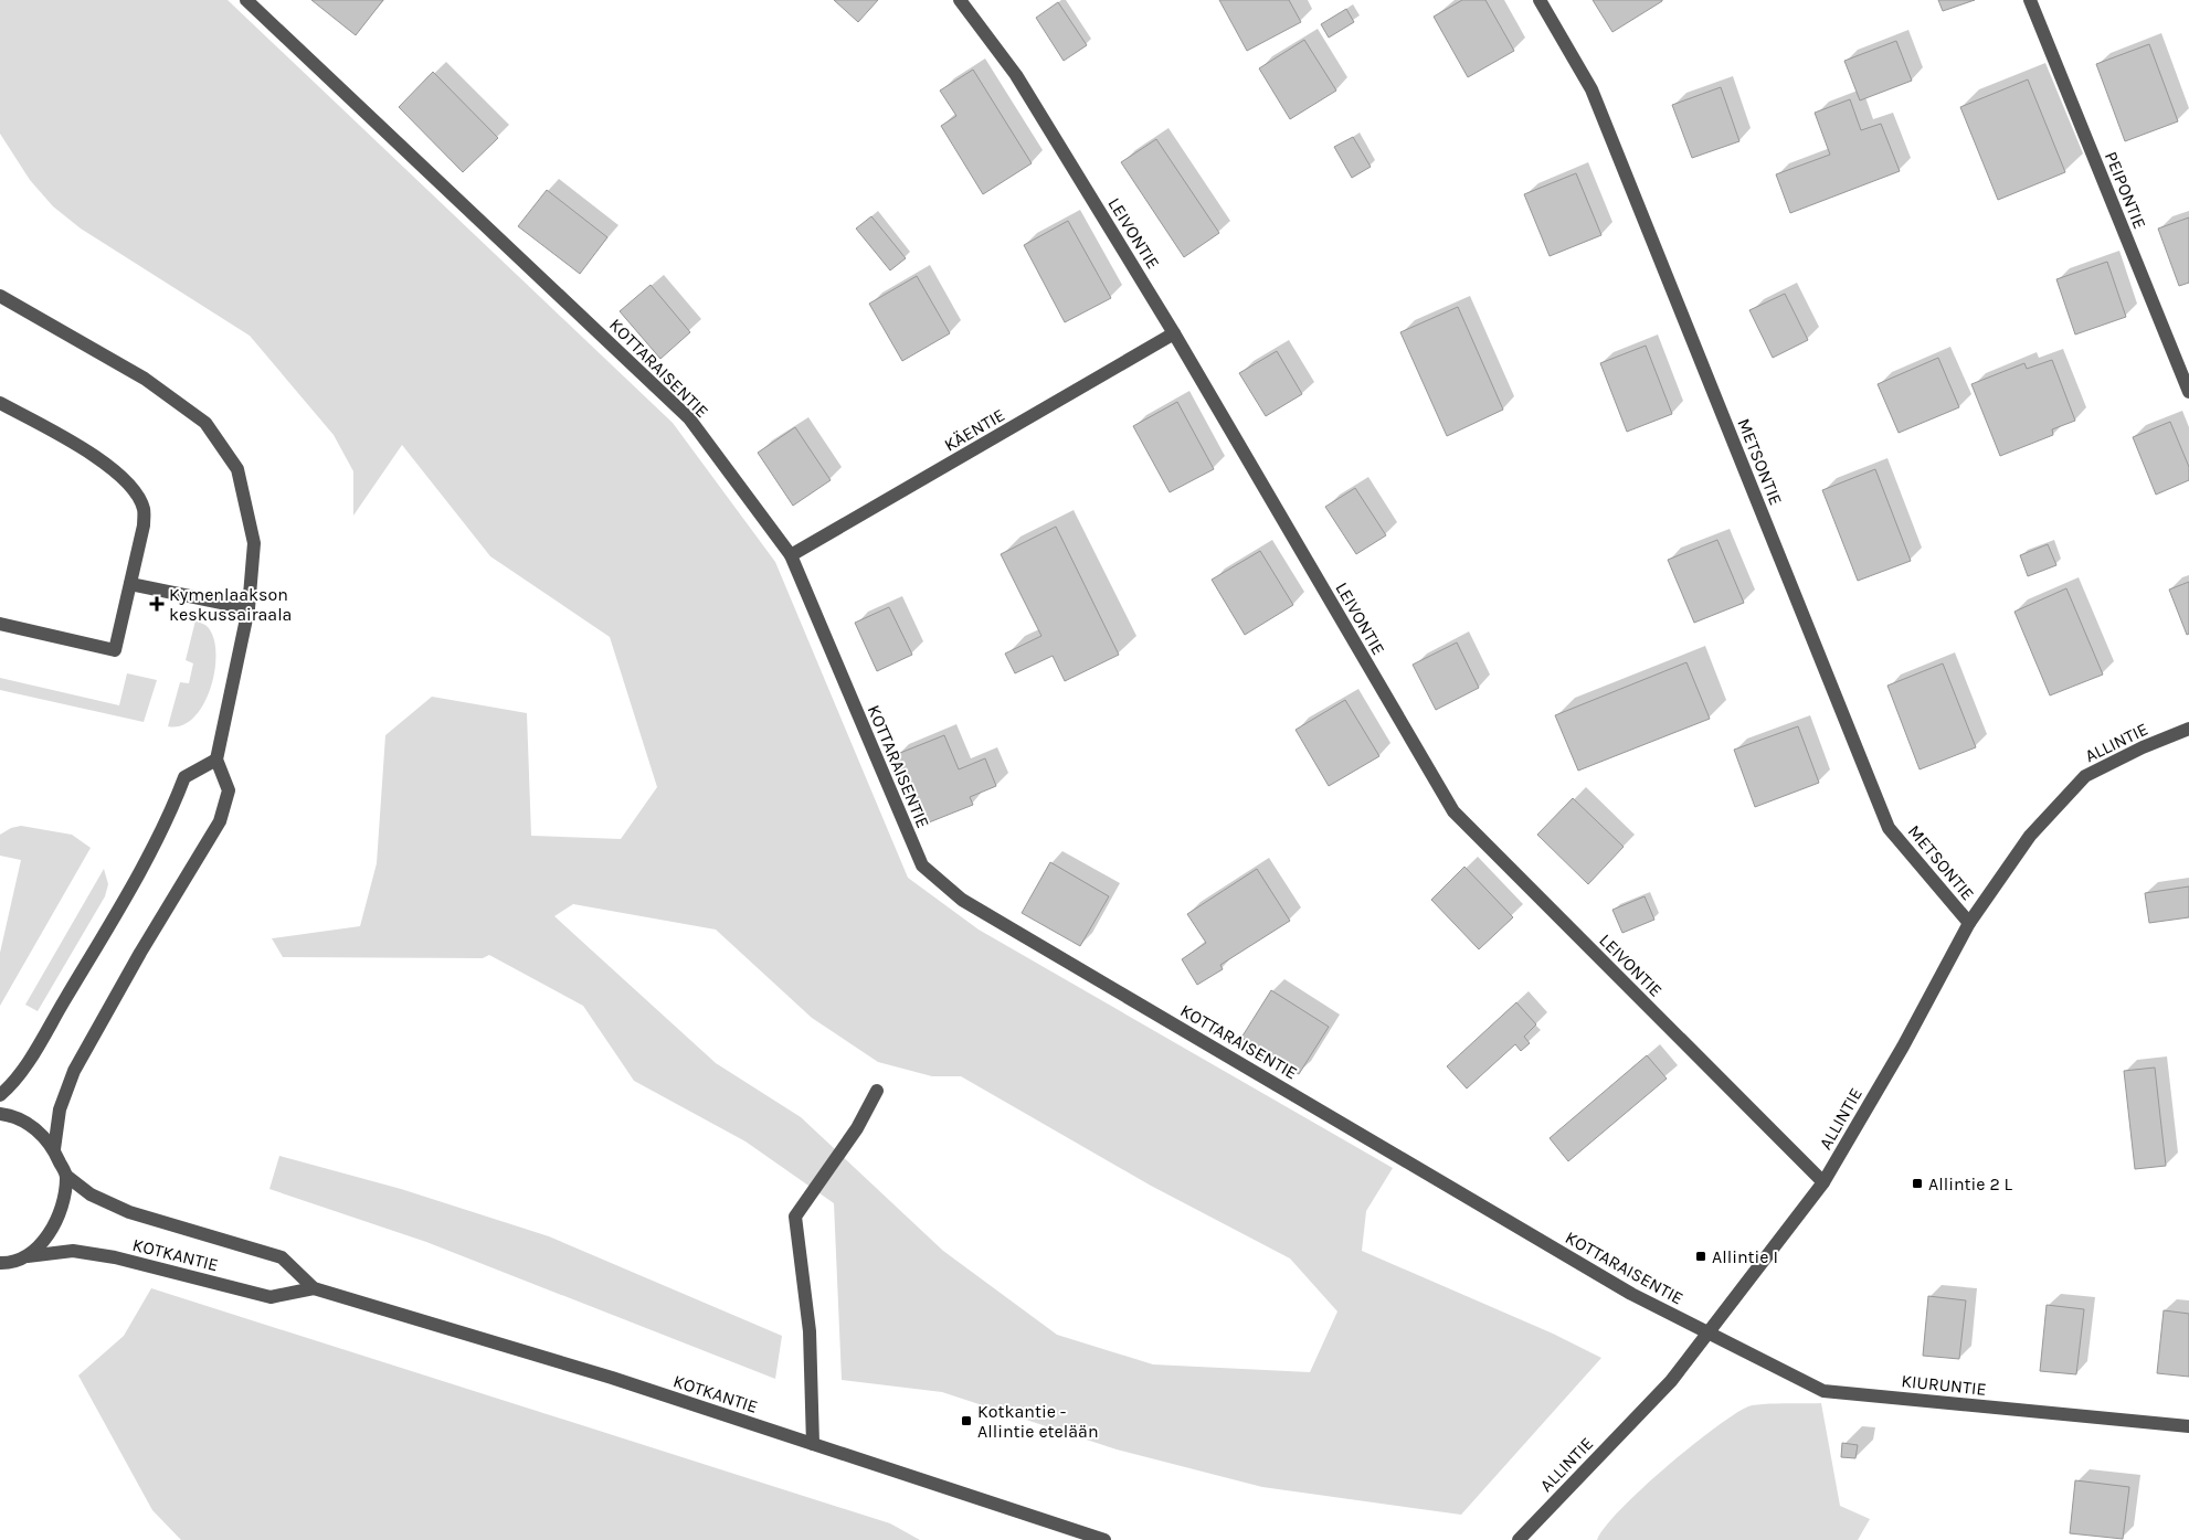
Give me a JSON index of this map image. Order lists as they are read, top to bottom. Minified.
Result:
{"streets":{"street":["PEIPONTIE","LEIVONTIE","KOTTARAISENTIE","KÄENTIE","METSONTIE","ALLINTIE","KOTKANTIE","KIURUNTIE"]},"crossings":[["LEIVONTIE","KÄENTIE"],["LEIVONTIE","ALLINTIE"],["KOTTARAISENTIE","KÄENTIE"],["KOTTARAISENTIE","ALLINTIE"],["KOTTARAISENTIE","KIURUNTIE"],["METSONTIE","ALLINTIE"],["ALLINTIE","KIURUNTIE"]],"places":{"health":["Kymenlaakson keskussairaala"],"transit":["Allintie 2 L","Allintie I","Kotkantie - Allintie etelään"]}}
